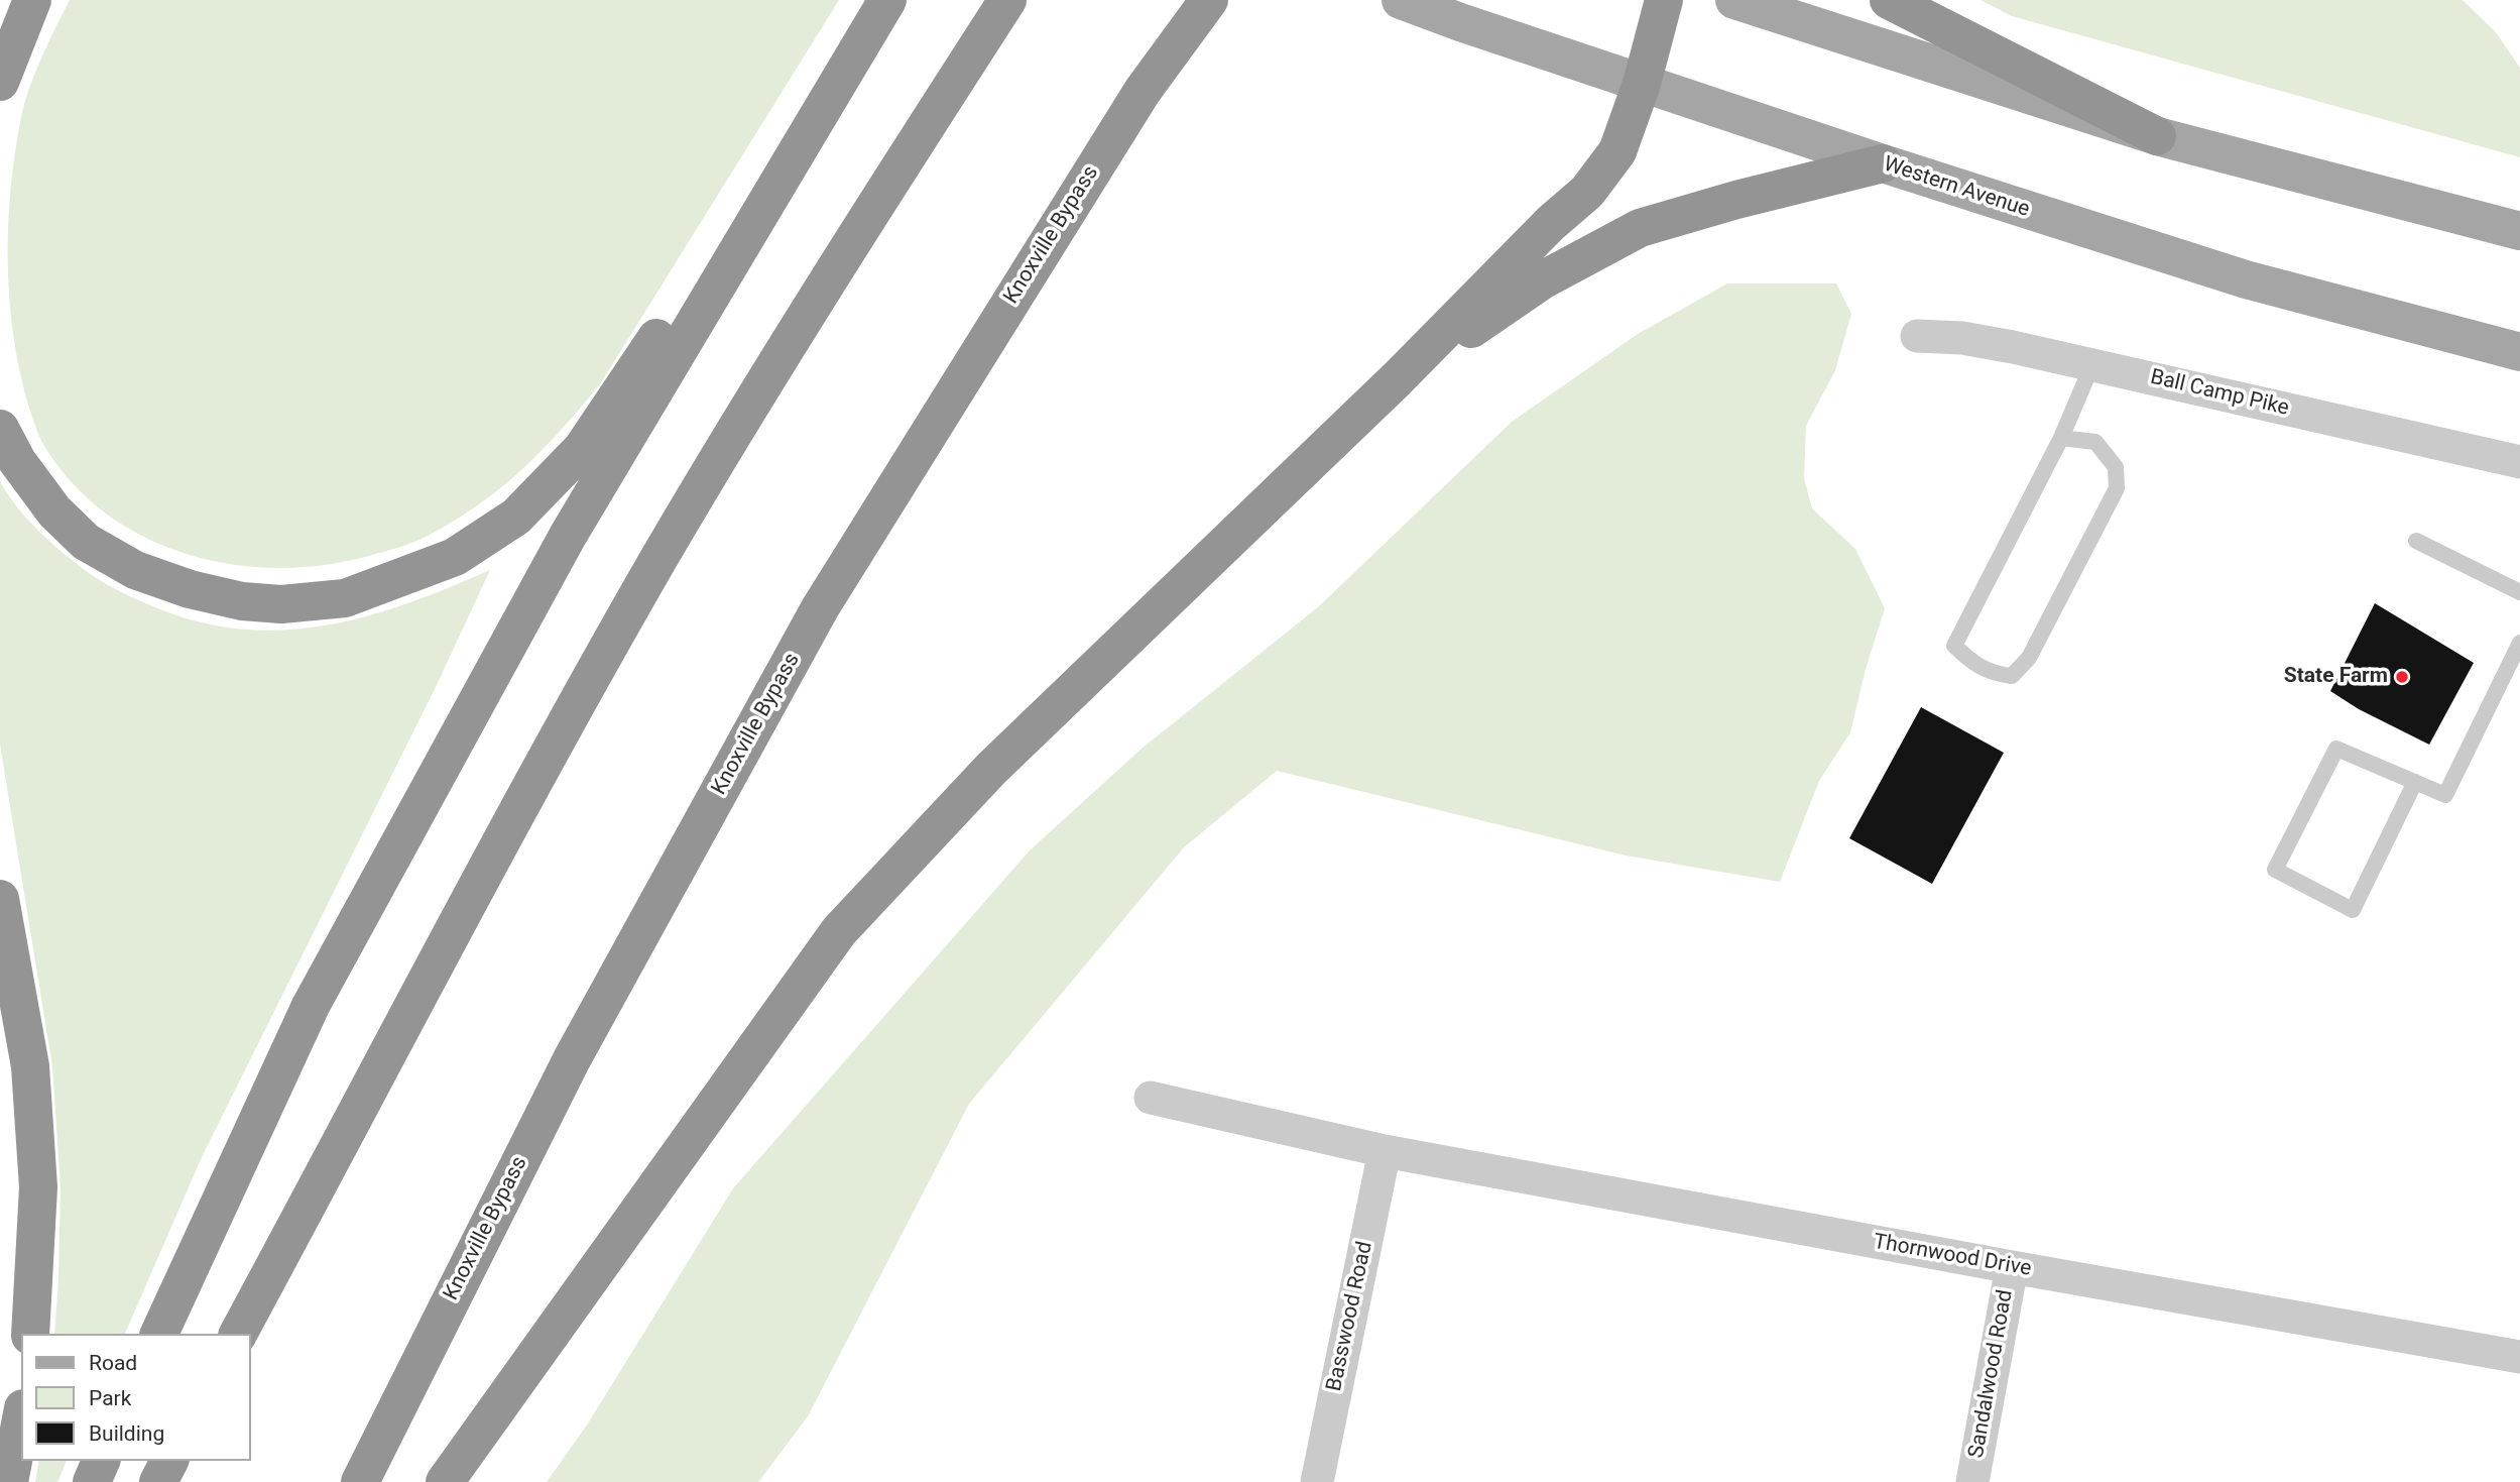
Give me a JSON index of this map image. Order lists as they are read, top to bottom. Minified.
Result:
{"streets":{"highway":["Knoxville Bypass"],"main road":["Western Avenue"],"street":["Ball Camp Pike","Thornwood Drive","Basswood Road","Sandalwood Road"]},"crossings":[["Thornwood Drive","Basswood Road"],["Thornwood Drive","Sandalwood Road"]],"places":["State Farm"],"legend":["Road","Park","Building"]}
